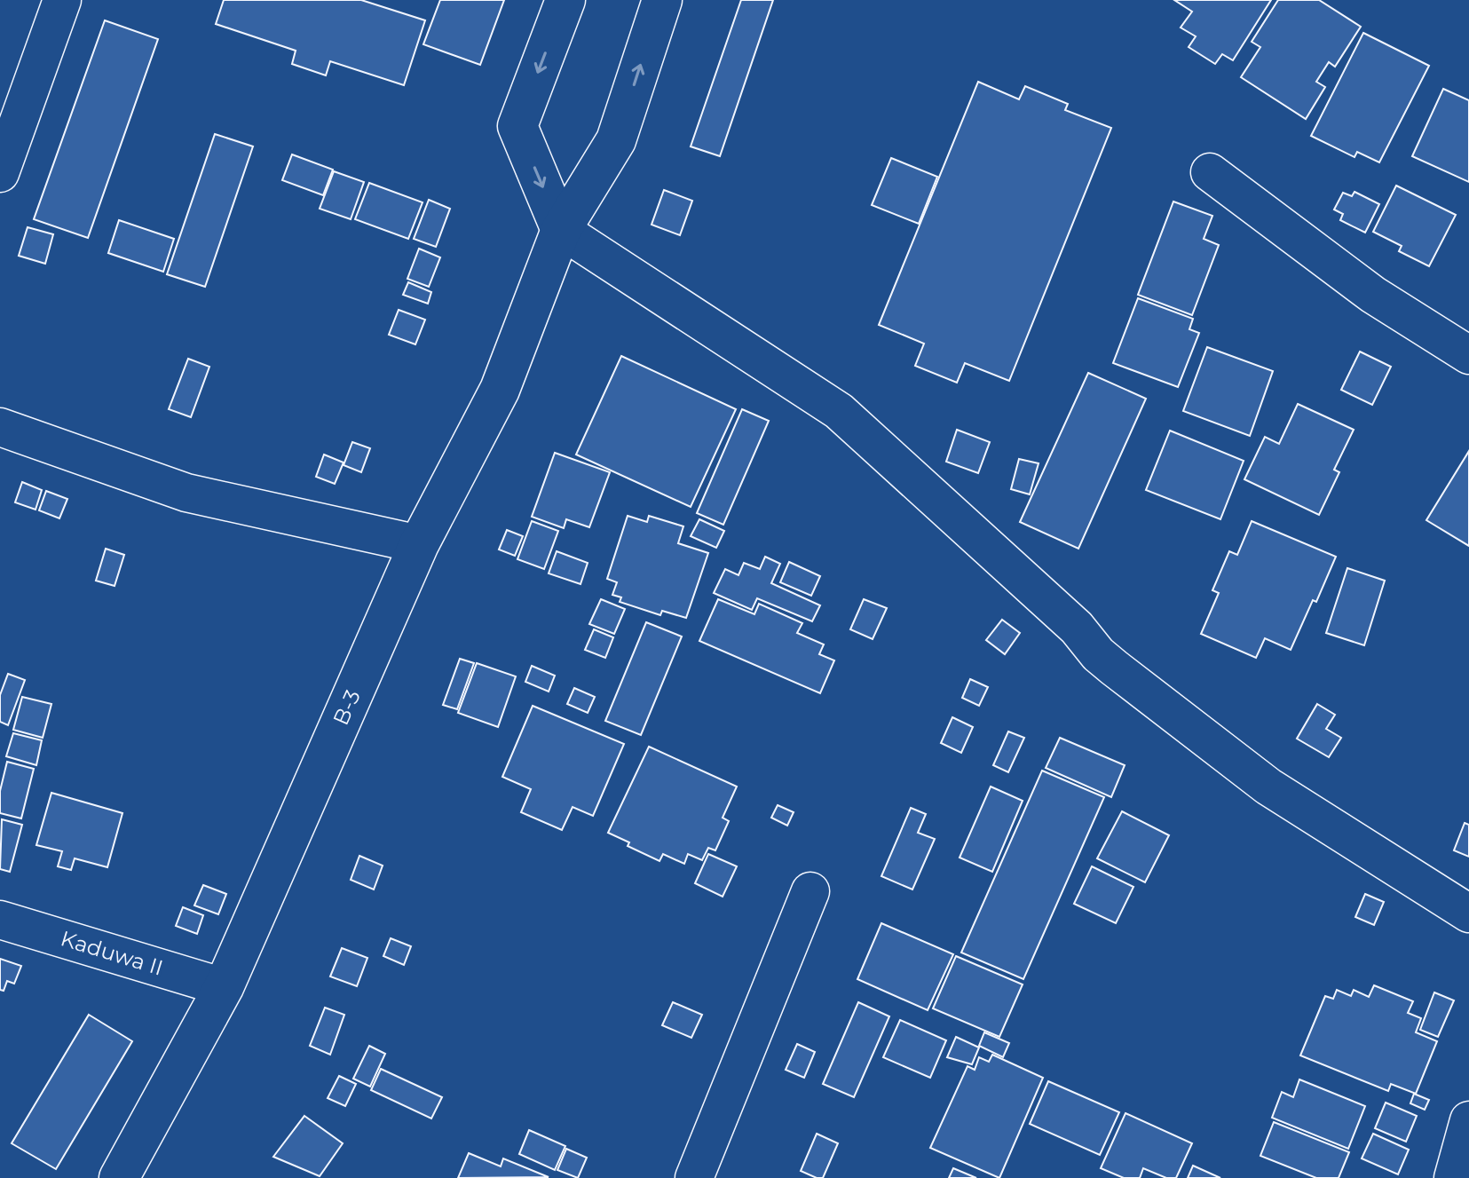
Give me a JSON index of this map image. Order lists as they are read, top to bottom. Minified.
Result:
{"streets":{"main road":["B-3"],"street":["Kaduwa II"]},"crossings":[["B-3","Kaduwa II"]]}
